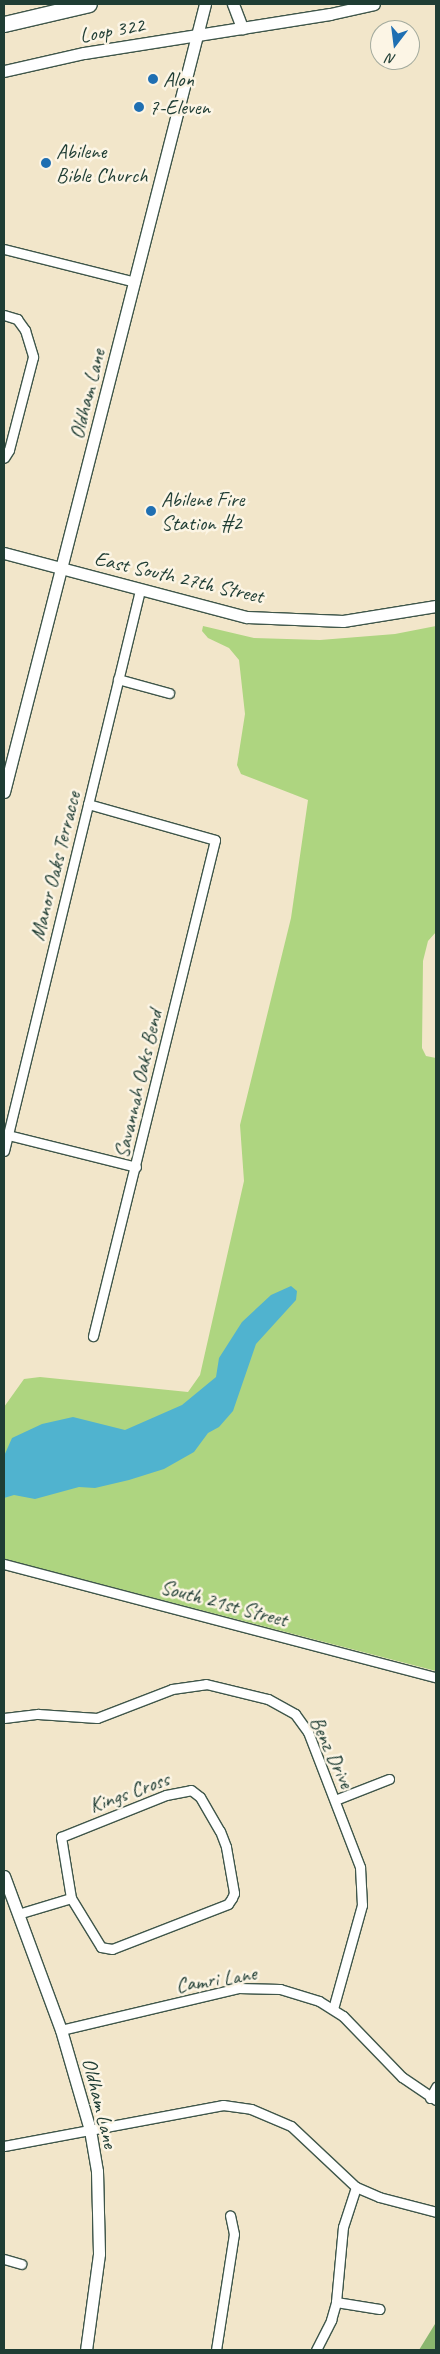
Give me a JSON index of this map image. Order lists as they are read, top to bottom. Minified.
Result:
{"streets":{"main road":["Loop 322","Oldham Lane","East South 27th Street"],"street":["Manor Oaks Terracce","Savannah Oaks Bend","South 21st Street","Benz Drive","Kings Cross","Camri Lane"]},"crossings":[["Loop 322","Oldham Lane"],["Oldham Lane","East South 27th Street"],["Oldham Lane","Camri Lane"],["East South 27th Street","Manor Oaks Terracce"],["Manor Oaks Terracce","Savannah Oaks Bend"],["Benz Drive","Camri Lane"]],"places":["Alon","7-Eleven","Abilene Bible Church","Abilene Fire Station #2"],"north":"bottom"}
